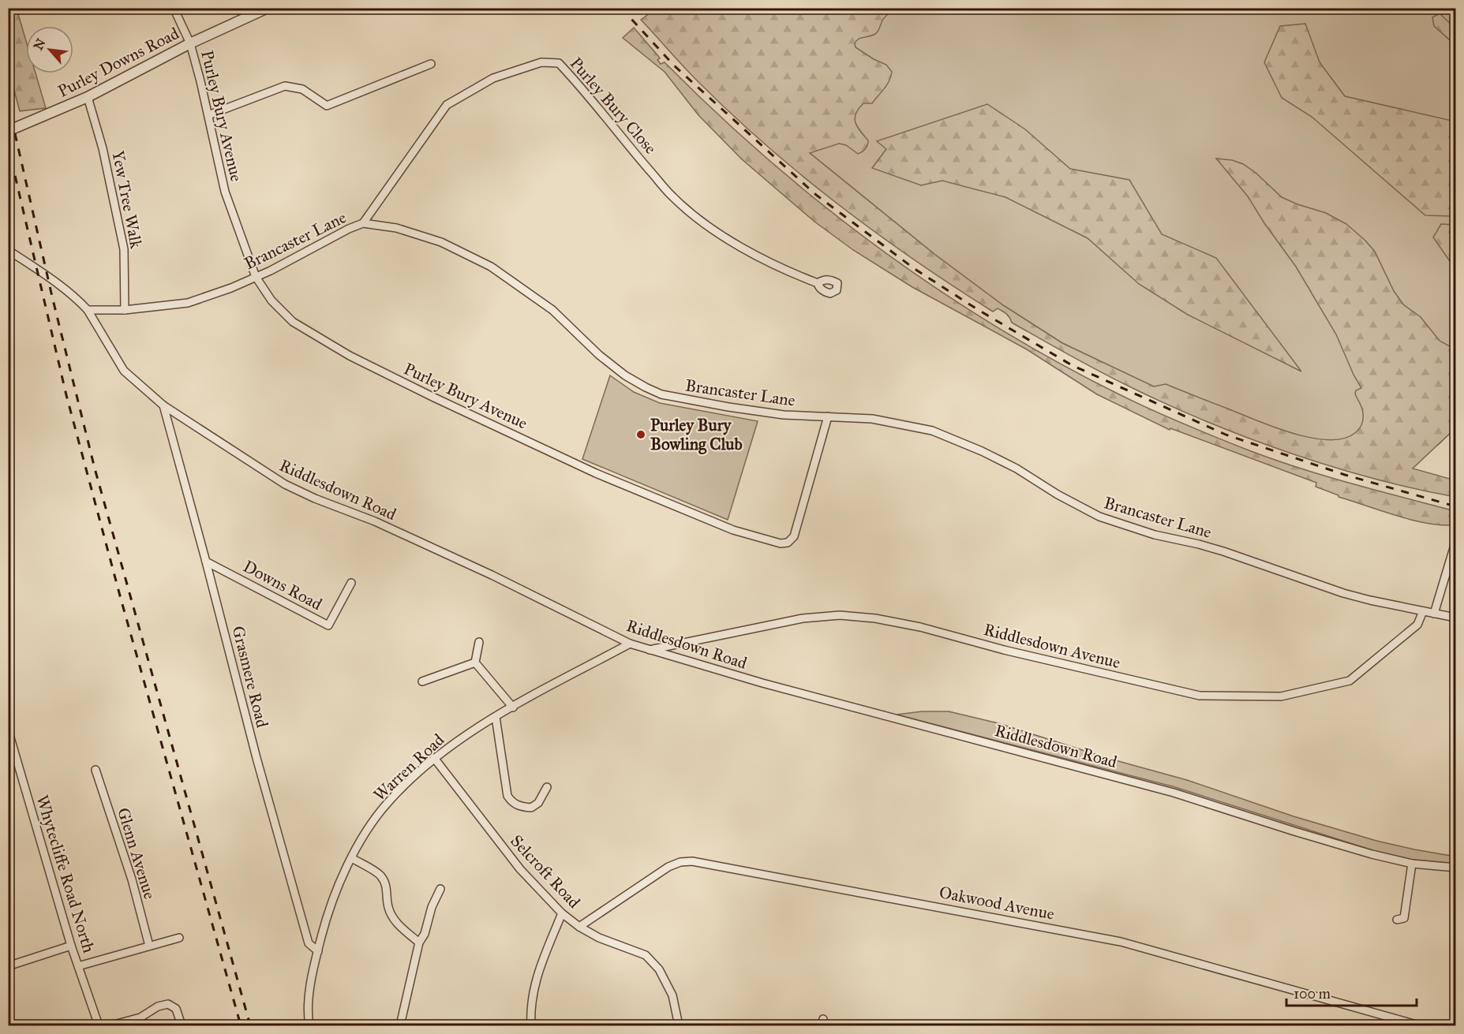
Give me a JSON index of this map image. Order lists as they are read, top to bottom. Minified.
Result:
{"streets":{"street":["Purley Downs Road","Purley Bury Close","Purley Bury Avenue","Yew Tree Walk","Brancaster Lane","Riddlesdown Road","Downs Road","Riddlesdown Avenue","Grasmere Road","Warren Road","Glenn Avenue","Selcroft Road","Whytecliffe Road North","Oakwood Avenue"]},"crossings":[["Purley Downs Road","Purley Bury Avenue"],["Purley Downs Road","Yew Tree Walk"],["Purley Bury Close","Brancaster Lane"],["Purley Bury Avenue","Brancaster Lane"],["Yew Tree Walk","Brancaster Lane"],["Brancaster Lane","Riddlesdown Road"],["Brancaster Lane","Riddlesdown Avenue"],["Riddlesdown Road","Riddlesdown Avenue"],["Riddlesdown Road","Grasmere Road"],["Riddlesdown Road","Warren Road"],["Downs Road","Grasmere Road"],["Grasmere Road","Warren Road"],["Warren Road","Selcroft Road"],["Selcroft Road","Oakwood Avenue"]],"places":["Purley Bury Bowling Club"],"scale_bar":"100 m","north":"top left"}
